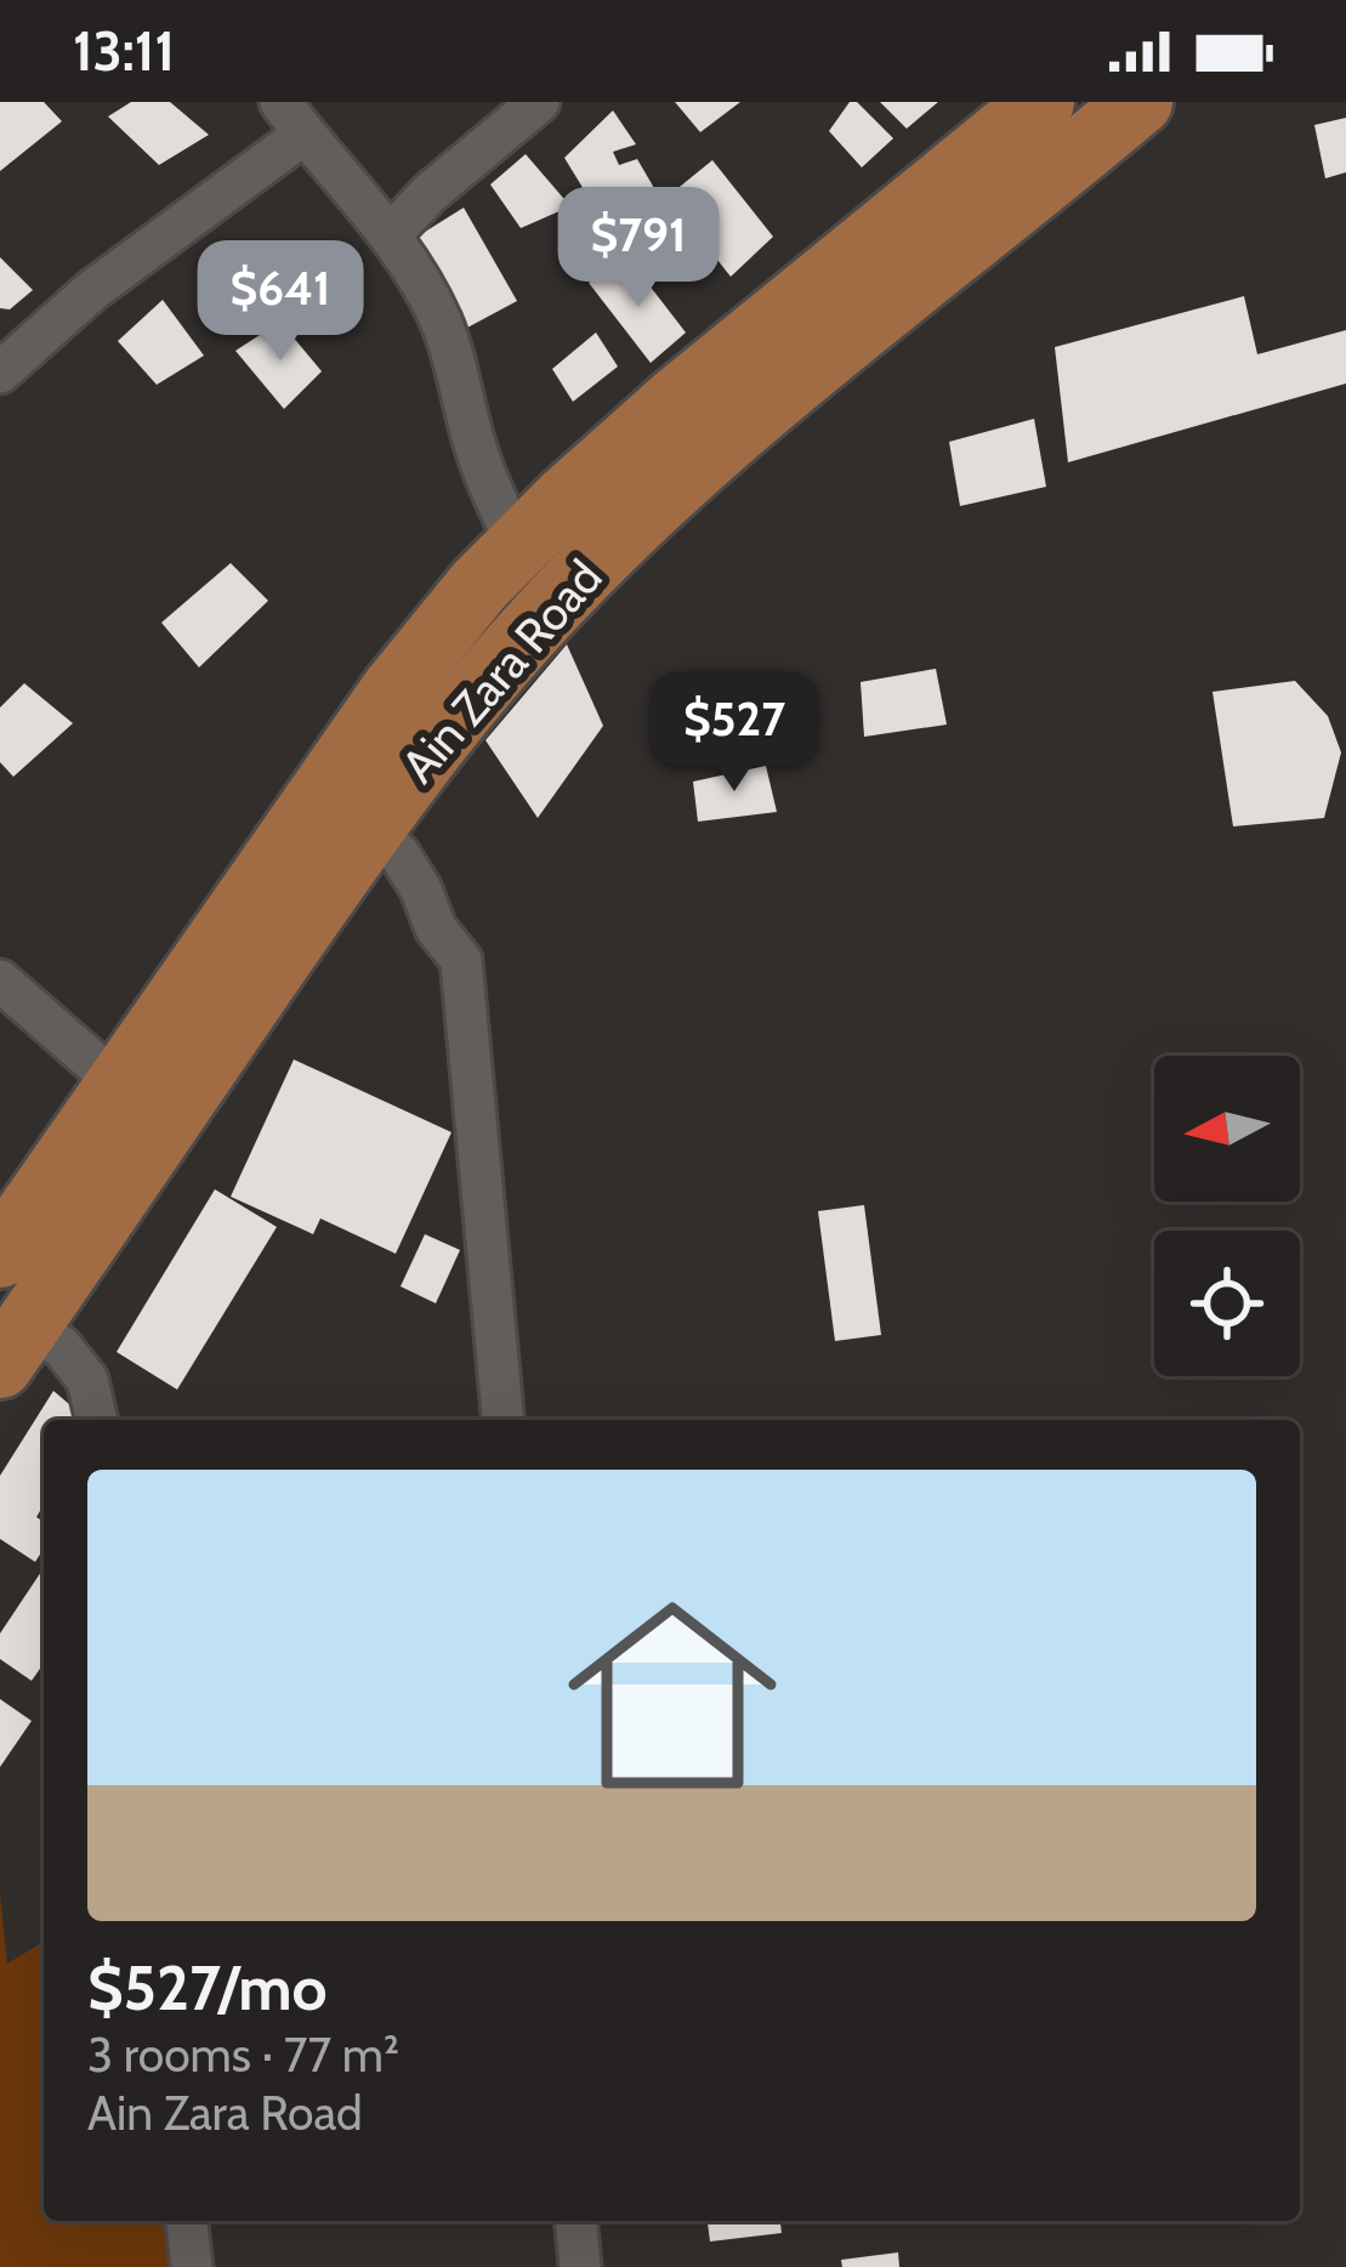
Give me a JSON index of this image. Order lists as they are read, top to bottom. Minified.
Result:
{"streets":{"main road":["Ain Zara Road"]},"north":"left","page":{"status":"13:11","price":["$791","$641","$527"],"list":[{"name":"$527/mo","note":"3 rooms · 77 m² · Ain Zara Road"}]}}
